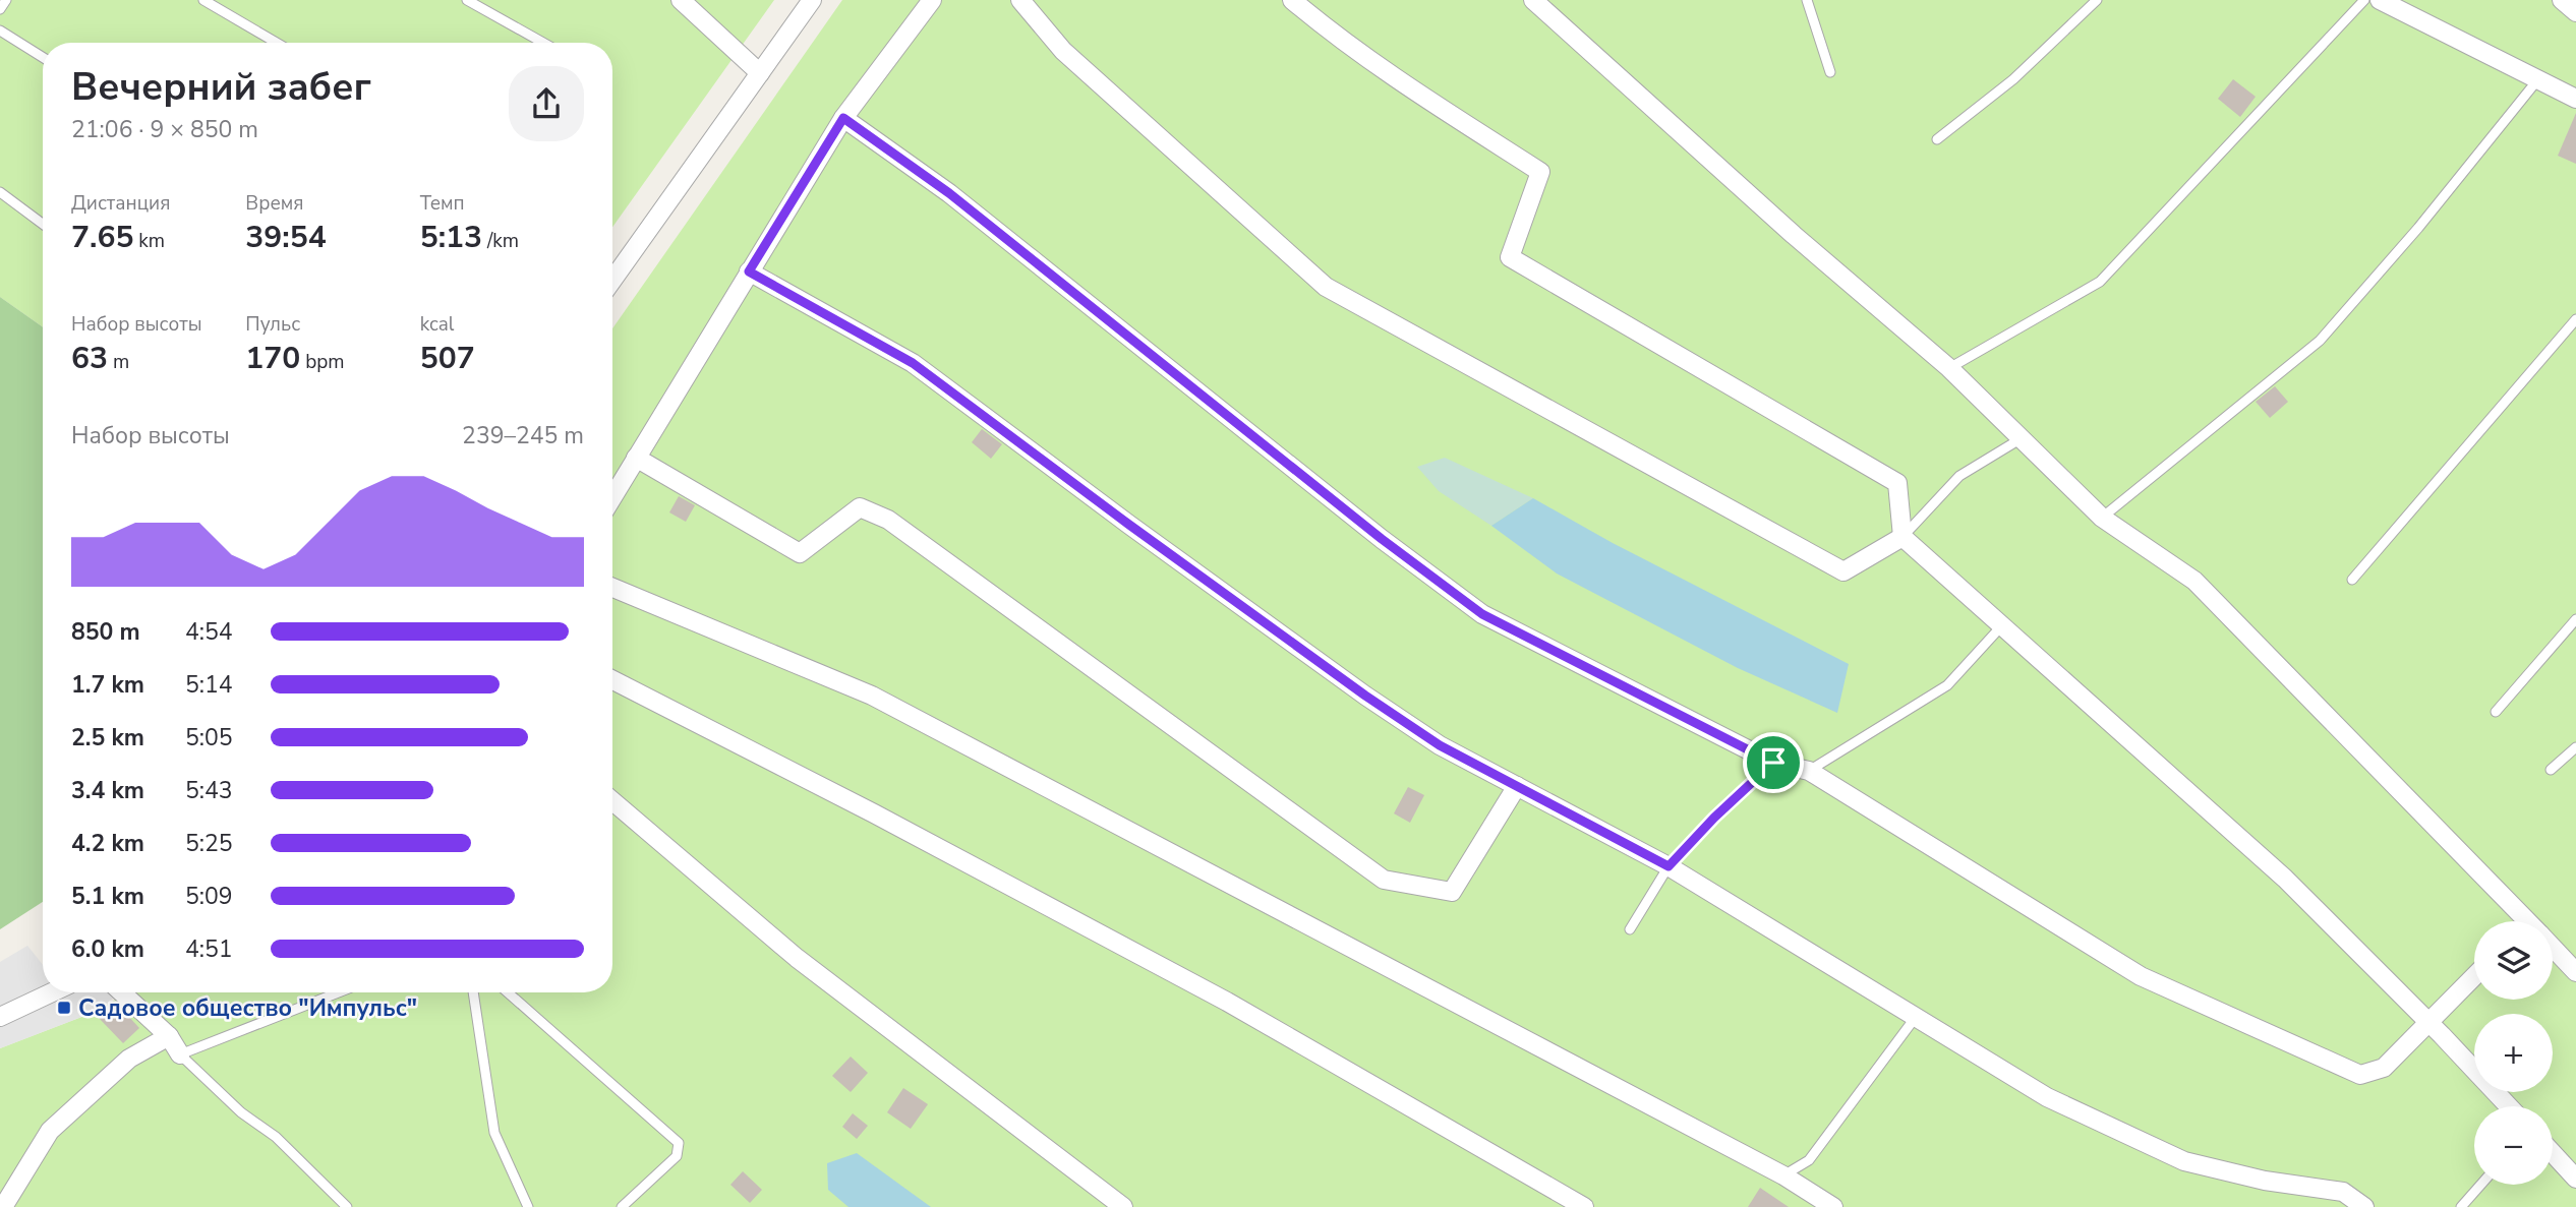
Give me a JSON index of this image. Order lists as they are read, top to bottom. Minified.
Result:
{"places":{"transit":["Садовое общество \"Импульс\""]},"page":{"heading":["Вечерний забег","21:06 · 9 × 850 m"],"stats":[["Дистанция","7.65 km"],["Время","39:54"],["Темп","5:13 /km"],["Набор высоты","63 m"],["Пульс","170 bpm"],["kcal","507"]],"chart":["Набор высоты","239–245 m"],"list":[{"name":"850 m","note":"4:54"},{"name":"1.7 km","note":"5:14"},{"name":"2.5 km","note":"5:05"},{"name":"3.4 km","note":"5:43"},{"name":"4.2 km","note":"5:25"},{"name":"5.1 km","note":"5:09"},{"name":"6.0 km","note":"4:51"}],"map_buttons":["+","−"]}}
